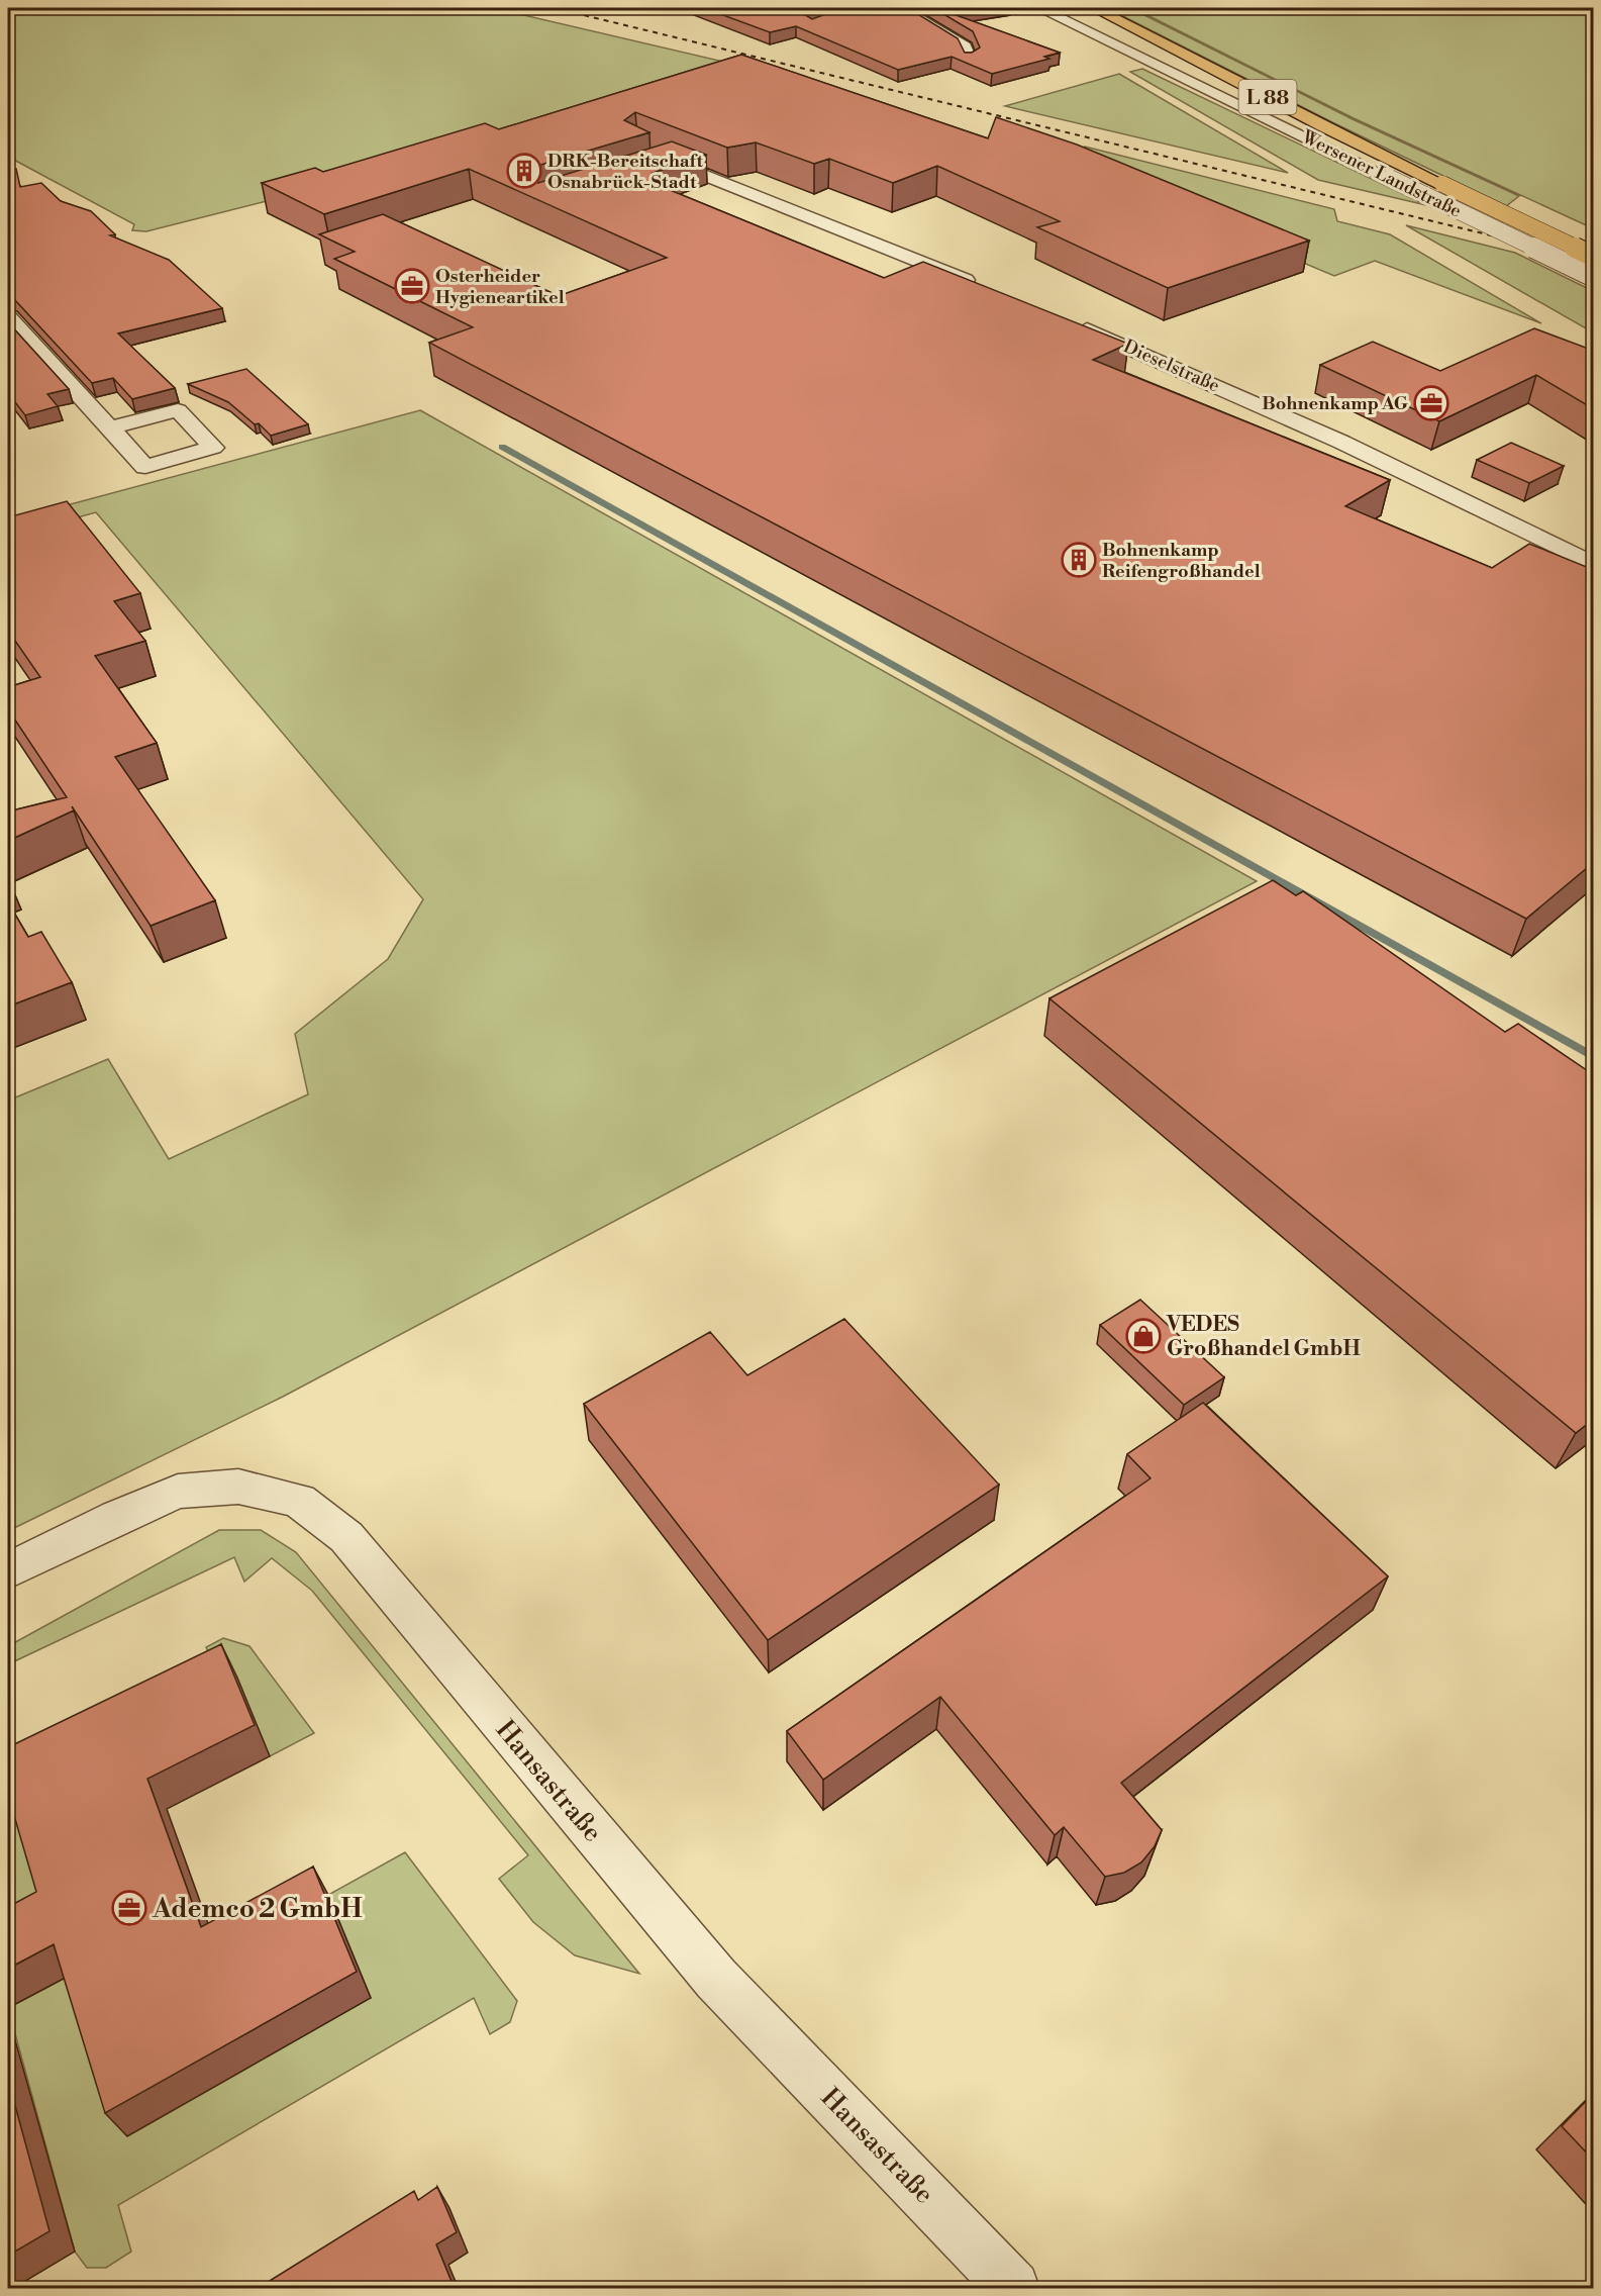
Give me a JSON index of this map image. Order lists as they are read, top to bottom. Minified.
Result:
{"streets":{"highway":["L 88"],"street":["Wersener Landstraße","Dieselstraße","Hansastraße"]},"places":{"building":["DRK-Bereitschaft Osnabrück-Stadt","Bohnenkamp Reifengroßhandel"],"office":["Osterheider Hygieneartikel","Bohnenkamp AG","Ademco 2 GmbH"],"shop":["VEDES Großhandel GmbH"]}}
